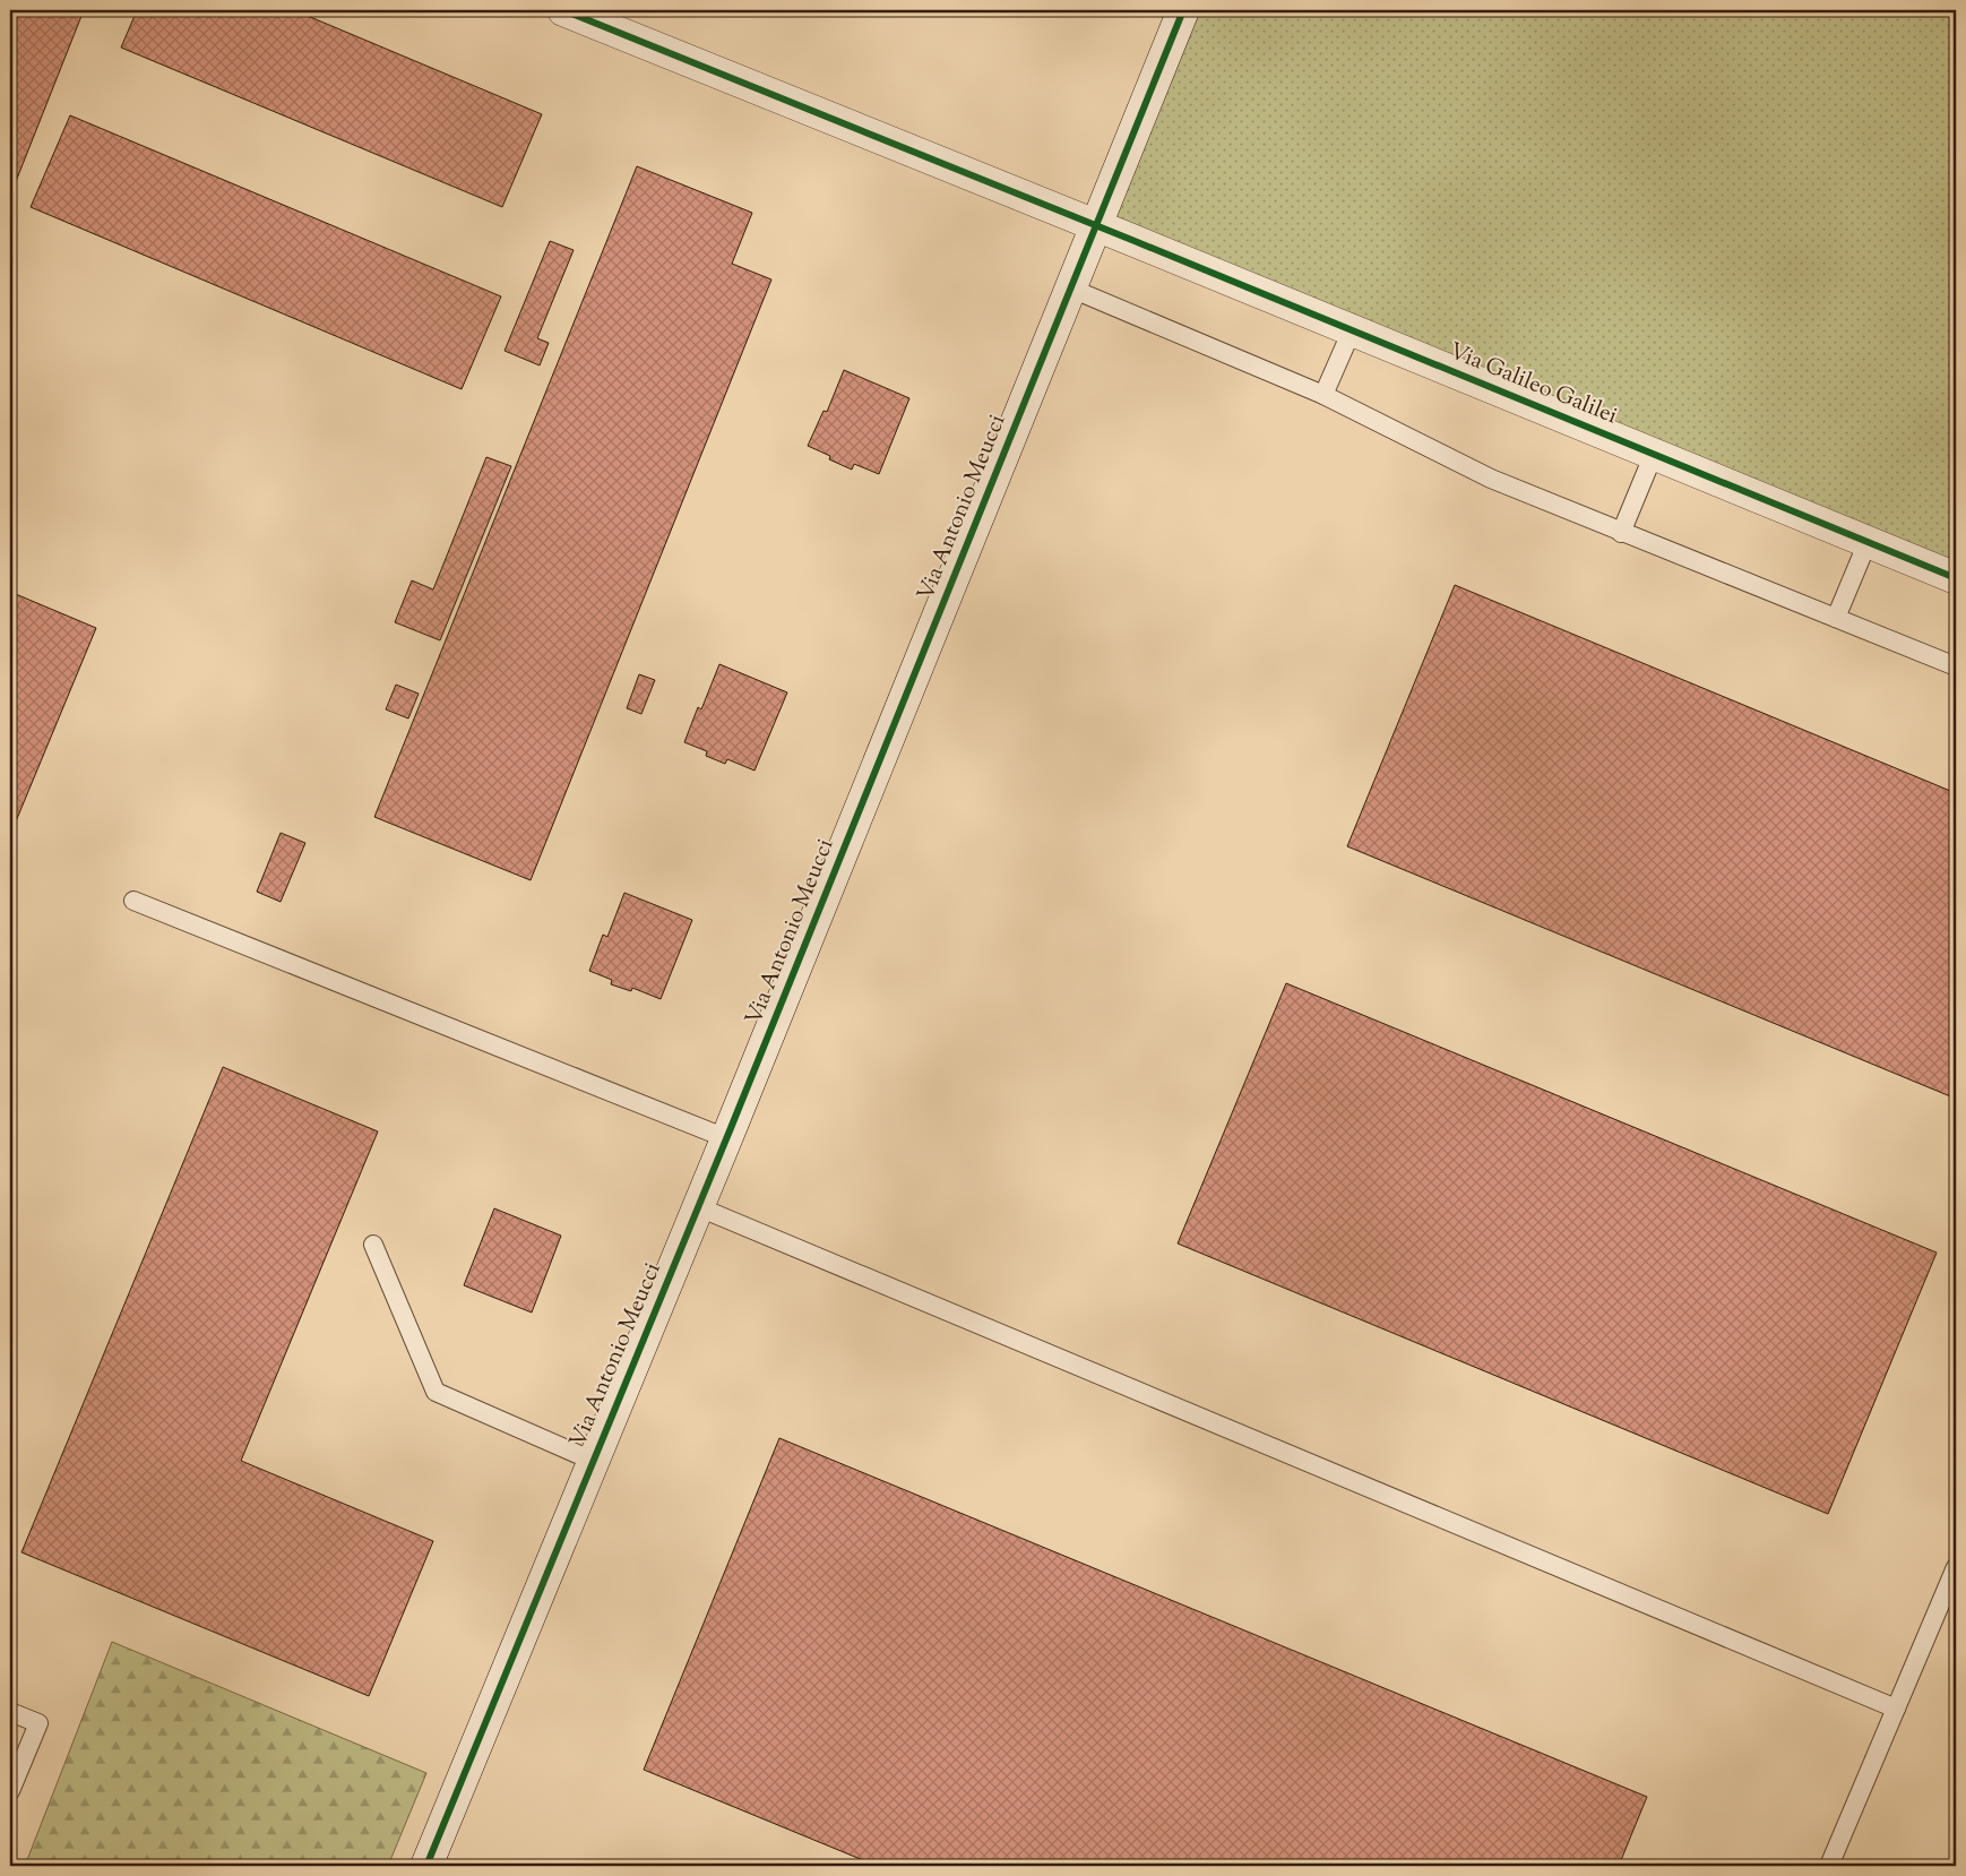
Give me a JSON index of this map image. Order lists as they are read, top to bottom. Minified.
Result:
{"streets":{"street":["Via Galileo Galilei","Via Antonio Meucci"]},"crossings":[["Via Galileo Galilei","Via Antonio Meucci"]]}
